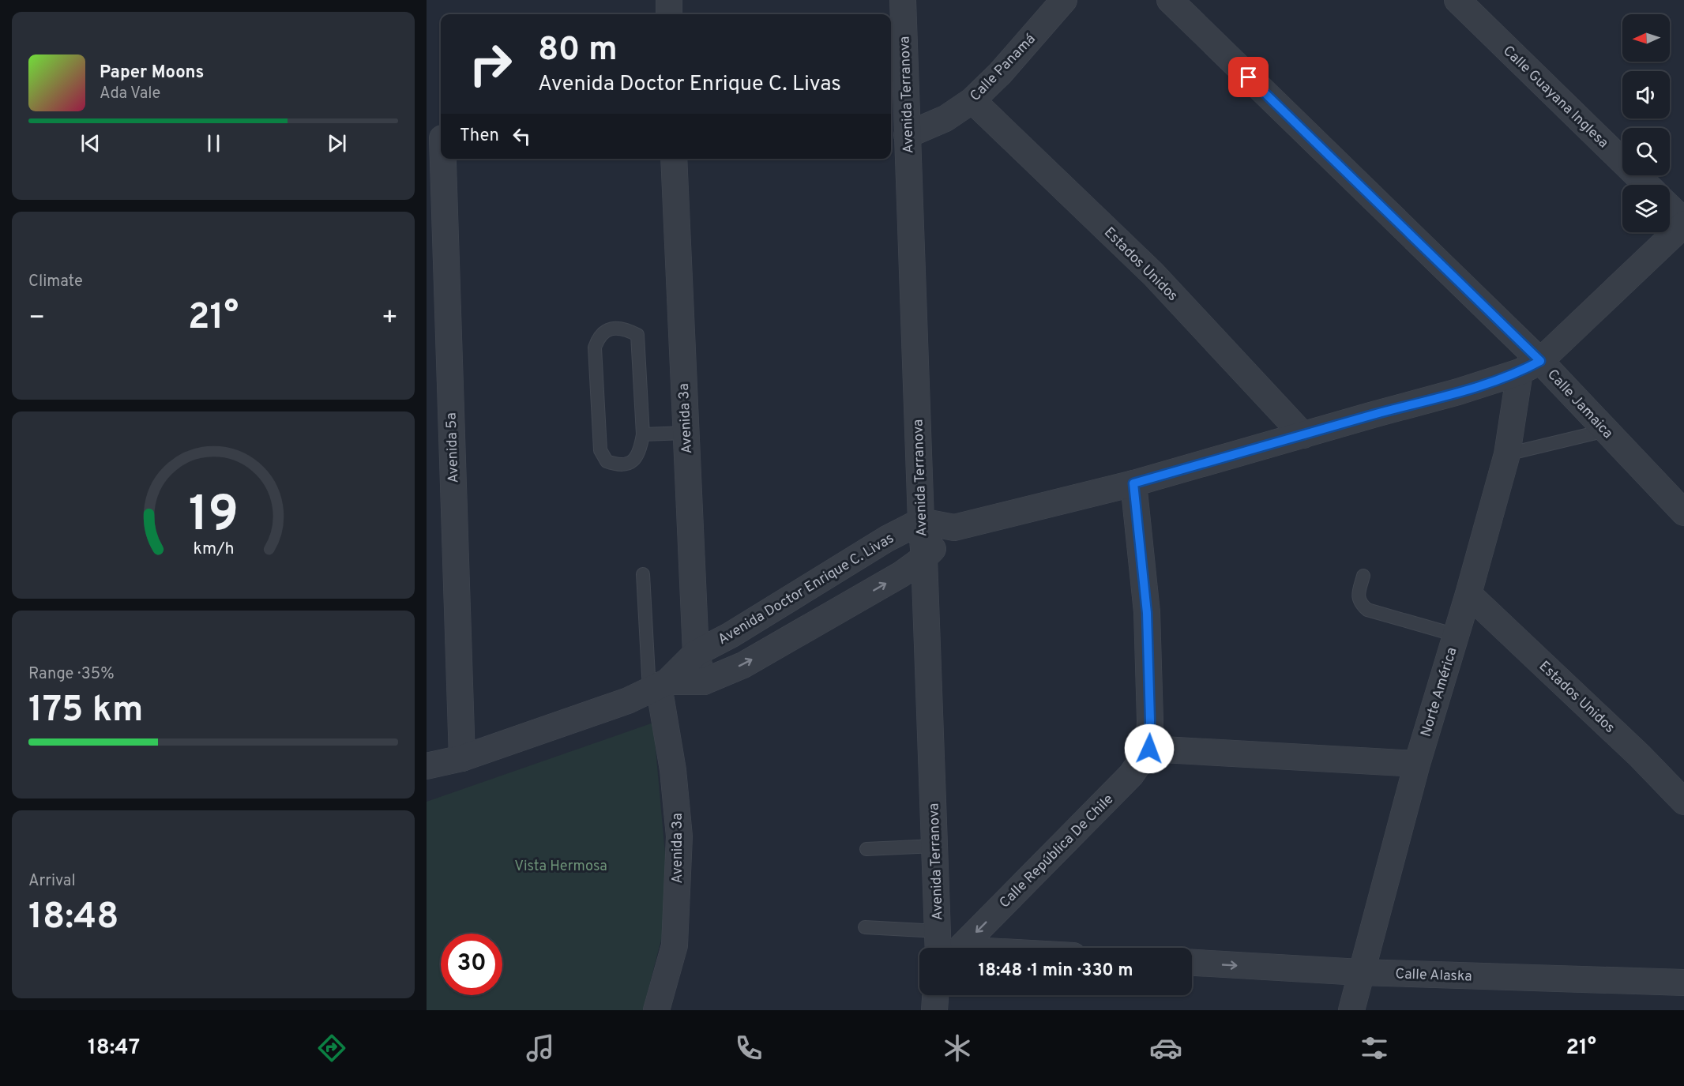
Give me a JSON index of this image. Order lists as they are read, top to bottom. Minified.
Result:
{"streets":{"street":["Calle Panamá","Avenida Terranova","Calle Guayana Inglesa","Estados Unidos","Calle Jamaica","Avenida 3a","Avenida 5a","Avenida Doctor Enrique C. Livas","Norte América","Calle República De Chile","Calle Alaska"]},"crossings":[["Calle Panamá","Avenida Terranova"],["Calle Panamá","Estados Unidos"],["Avenida Terranova","Avenida Doctor Enrique C. Livas"],["Estados Unidos","Norte América"],["Calle Jamaica","Norte América"],["Avenida 3a","Avenida Doctor Enrique C. Livas"],["Avenida 5a","Avenida Doctor Enrique C. Livas"],["Norte América","Calle Alaska"]],"one_way":["Calle República De Chile"],"parks":["Vista Hermosa"],"north":"left","page":{"turn":["80 m","Avenida Doctor Enrique C. Livas"],"song":["Paper Moons","Ada Vale"],"then":"Then","tile":["Climate",["Range · 35%","175 km"],["Arrival","18:48"]],"heat":["−","21°","+"],"limit":"30","trip":"18:48 · 1 min · 330 m","tabs":["18:47","21°"],"gauge":["19","km/h"]}}
